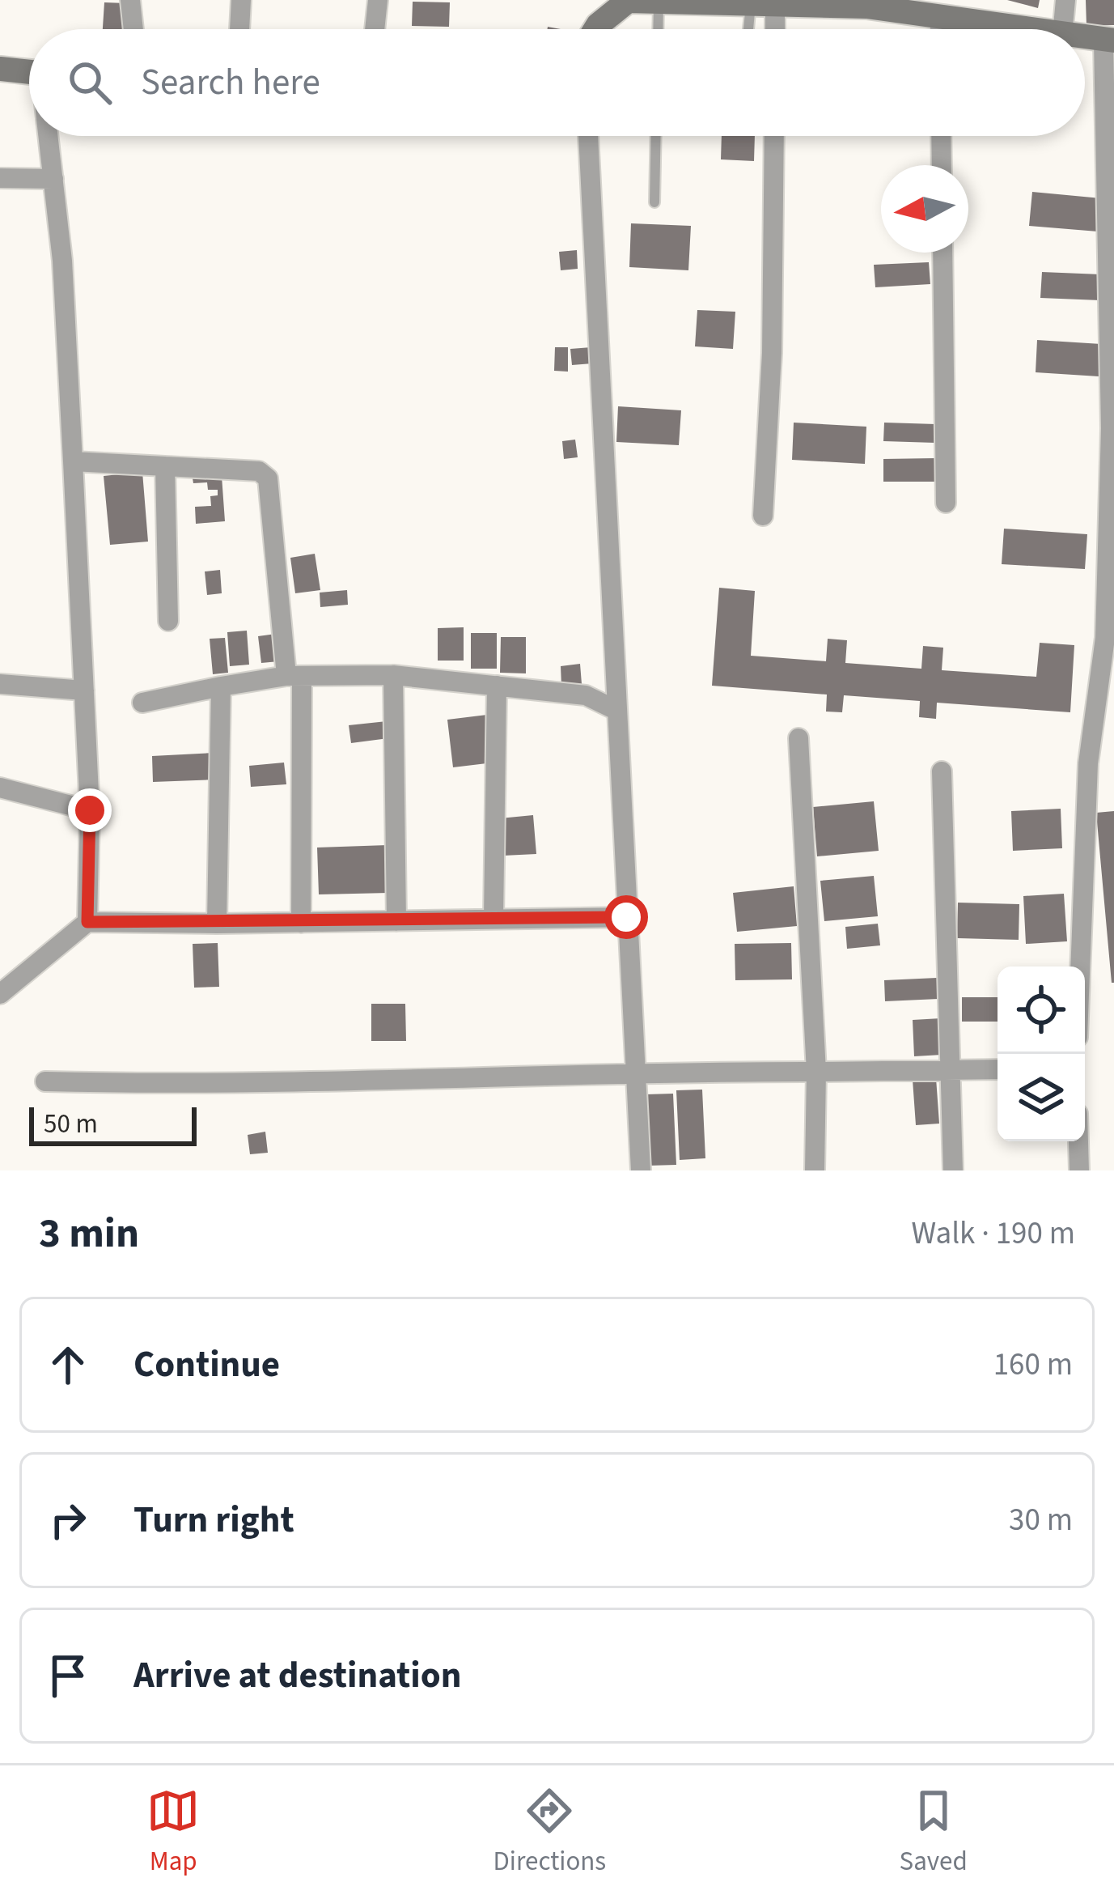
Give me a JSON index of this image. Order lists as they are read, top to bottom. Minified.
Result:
{"scale_bar":"50 m","north":"left","page":{"search":"Search here","scale":"50 m","heading":["3 min","Walk · 190 m"],"list":[["Continue","160 m"],["Turn right","30 m"],"Arrive at destination"],"nav":["Map","Directions","Saved"]}}
